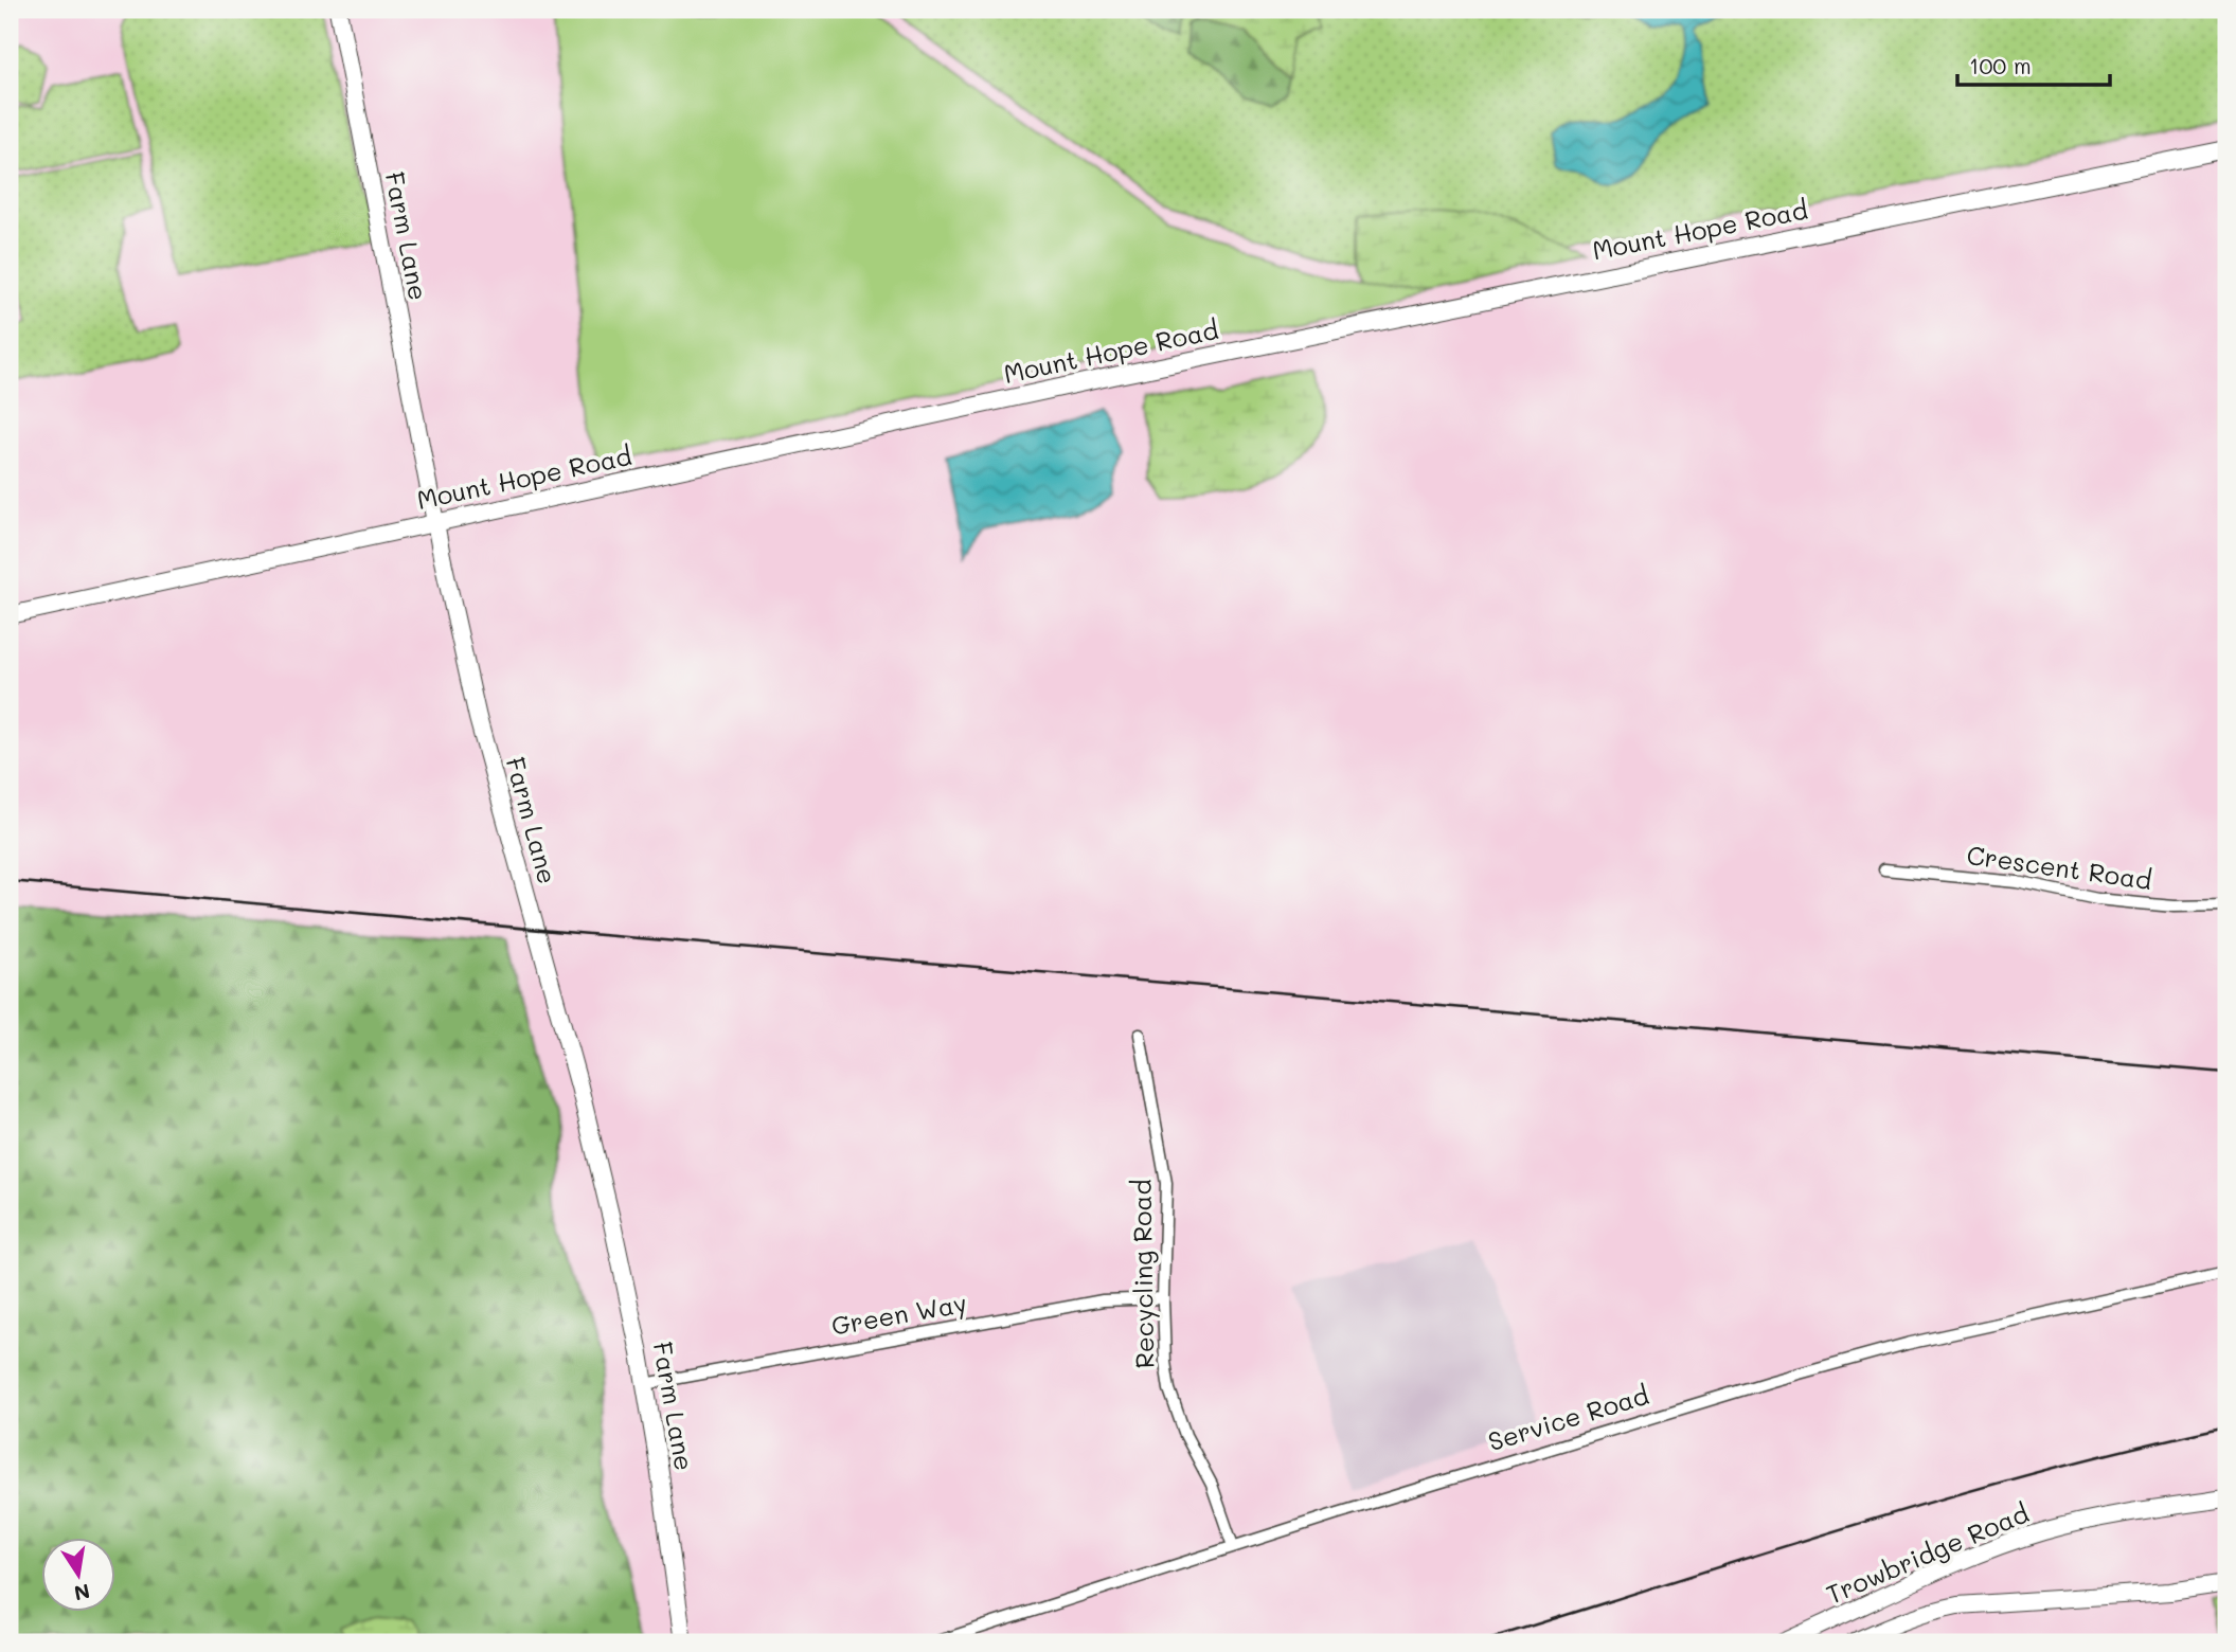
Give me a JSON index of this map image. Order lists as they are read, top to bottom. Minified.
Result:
{"streets":{"street":["Mount Hope Road","Farm Lane","Crescent Road","Recycling Road","Green Way","Service Road","Trowbridge Road"]},"crossings":[["Mount Hope Road","Farm Lane"],["Farm Lane","Green Way"],["Recycling Road","Green Way"],["Recycling Road","Service Road"]],"scale_bar":"100 m","north":"bottom"}
